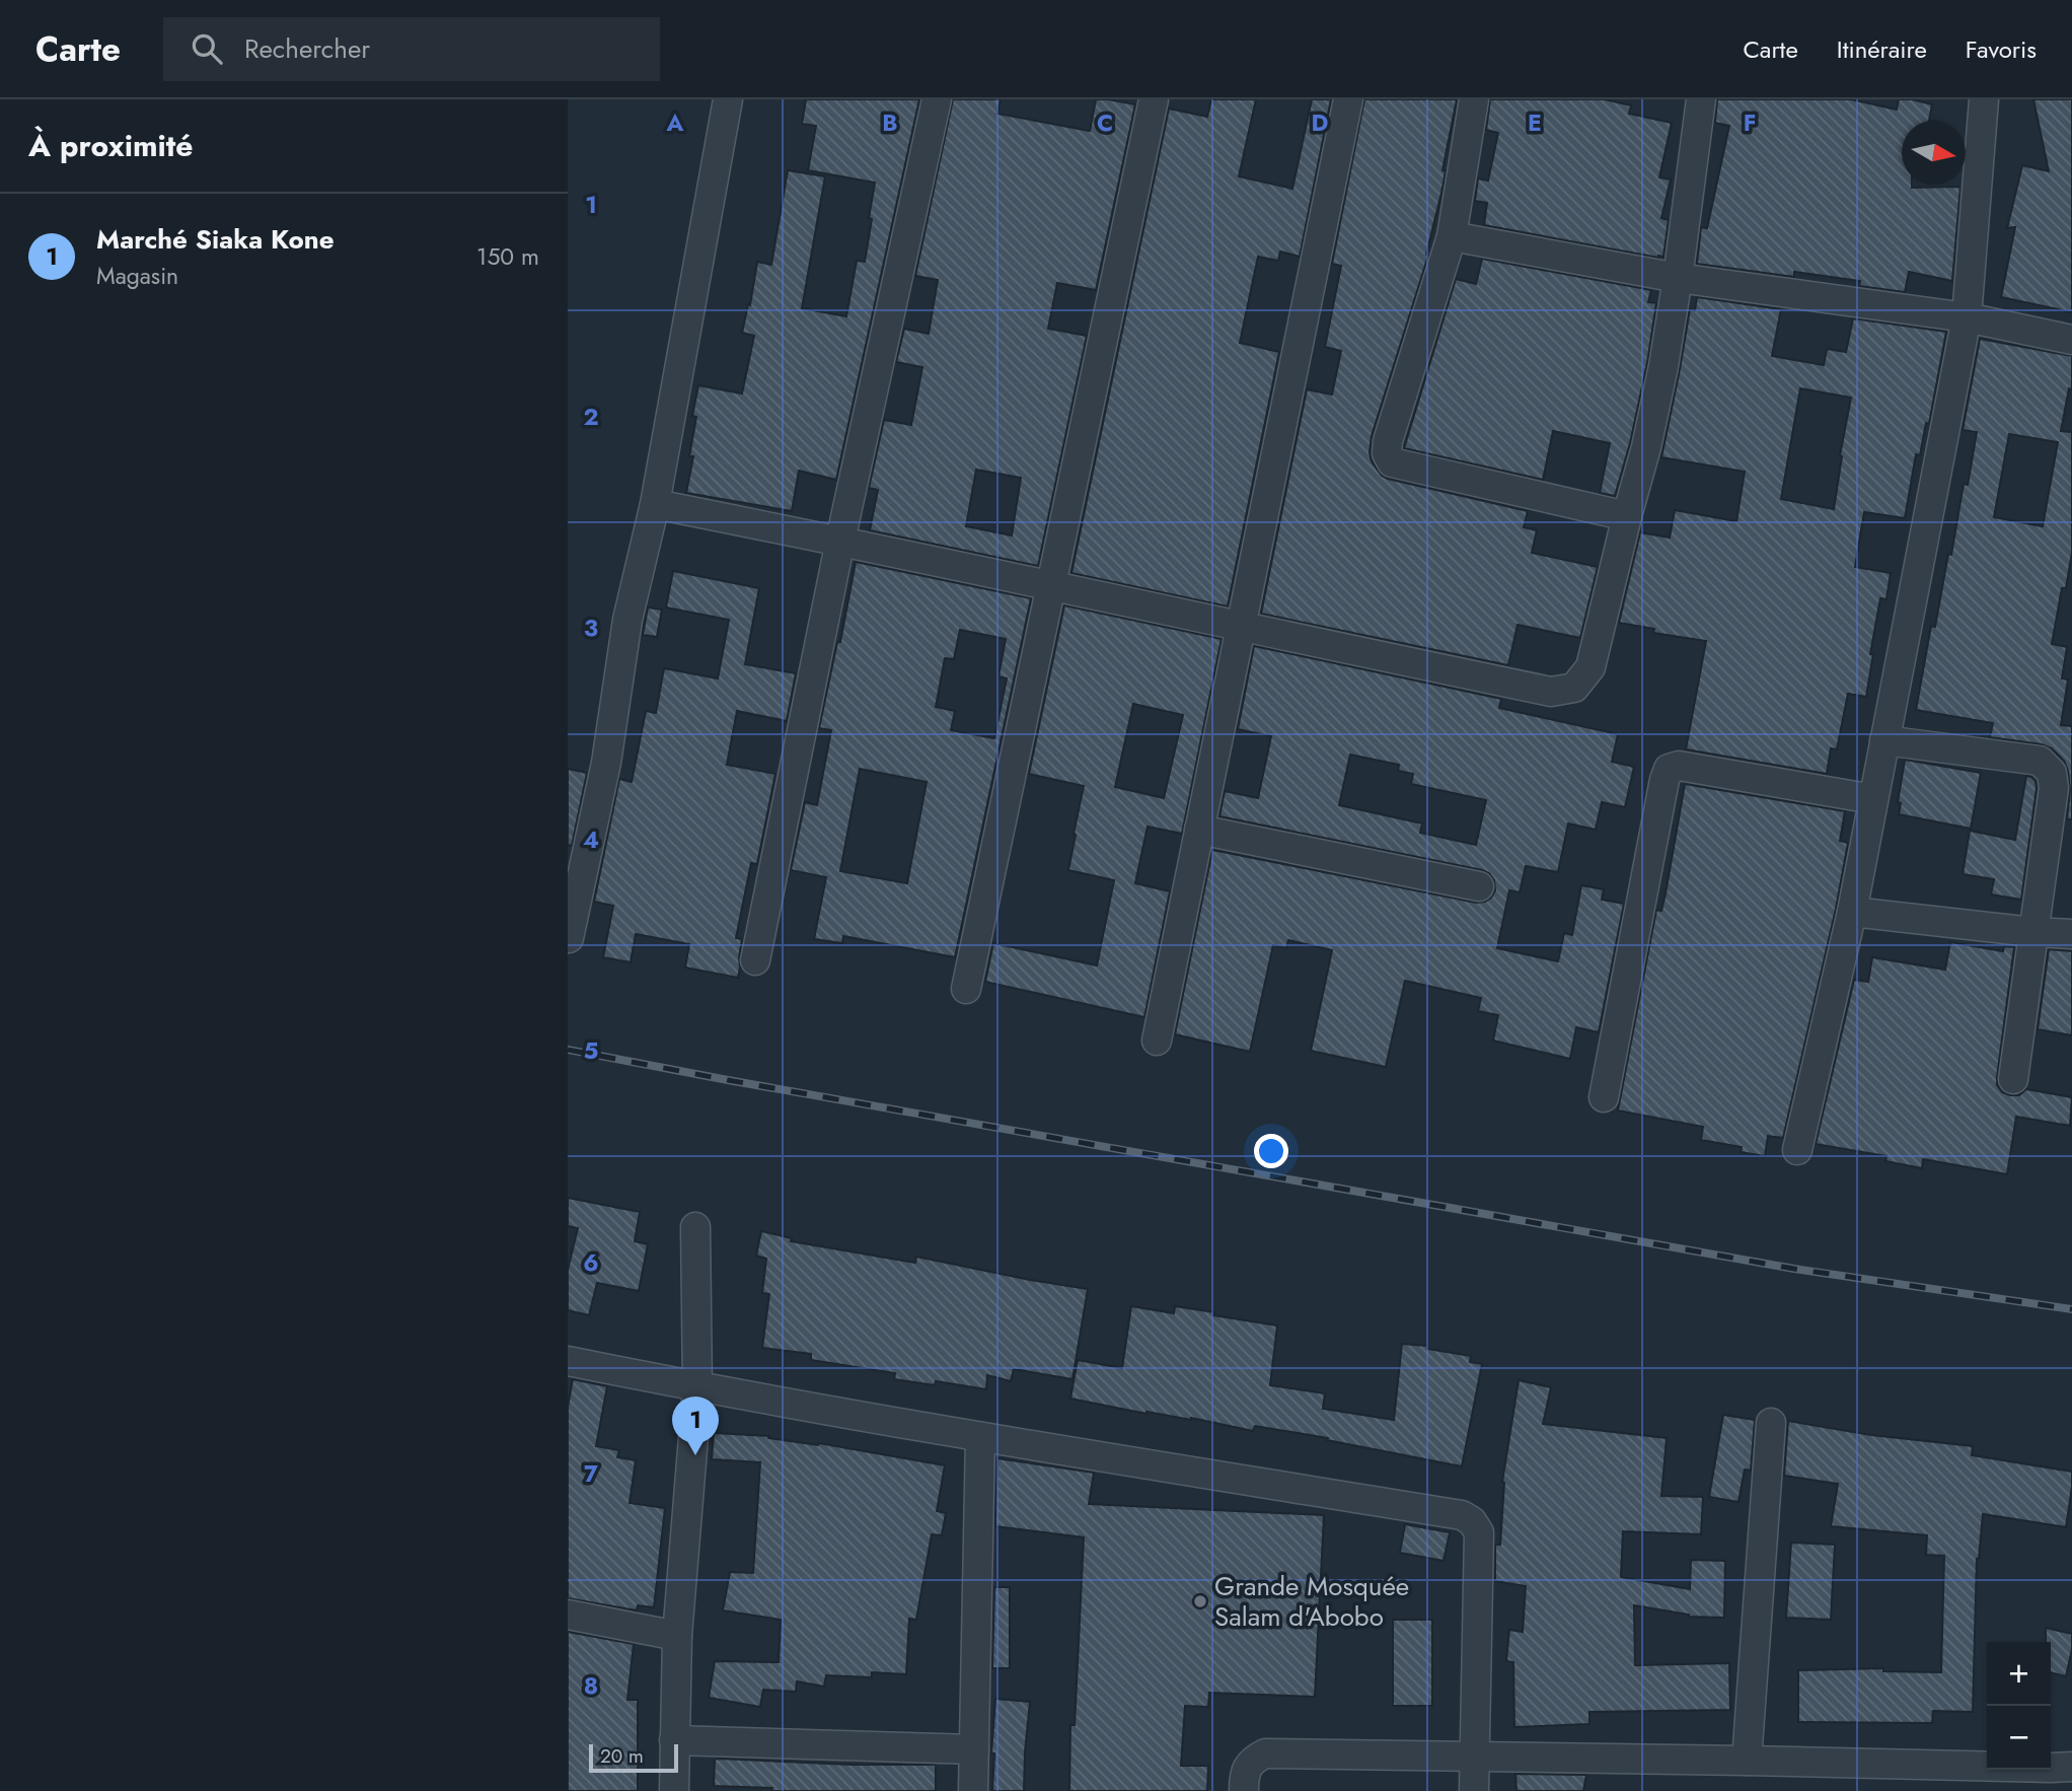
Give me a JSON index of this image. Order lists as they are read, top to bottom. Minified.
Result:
{"places":["Grande Mosquée Salam d'Abobo"],"scale_bar":"20 m","north":"right","page":{"header":"Carte","search":"Rechercher","nav":["Carte","Itinéraire","Favoris"],"heading":"À proximité","list":[{"mark":"1","name":"Marché Siaka Kone","note":"Magasin","value":"150 m"}],"pins":"1","map_buttons":["+","−"],"scale":"20 m"},"grid":{"columns":["A","B","C","D","E","F"],"rows":["1","2","3","4","5","6","7","8"]}}
